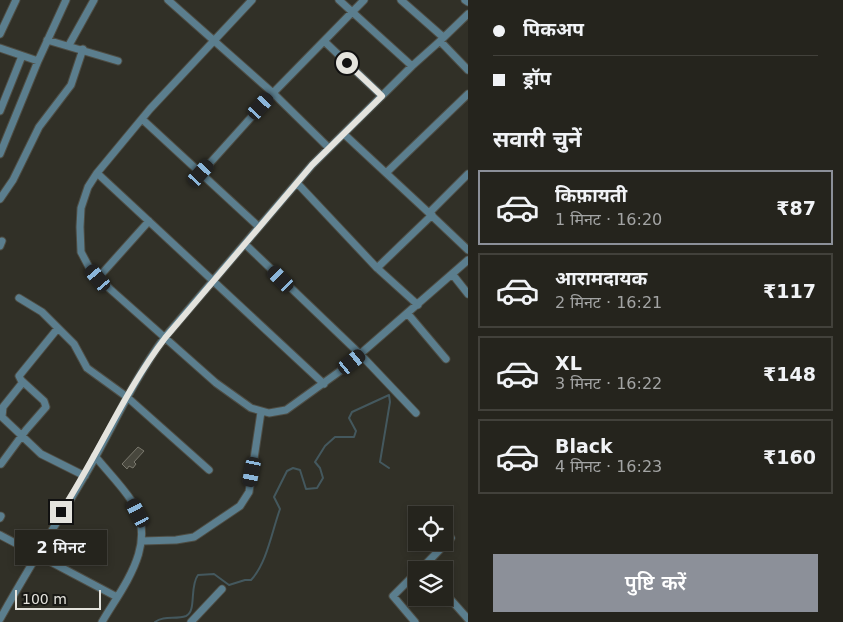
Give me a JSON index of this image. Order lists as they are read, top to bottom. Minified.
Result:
{"scale_bar":"100 m","page":{"banner":["पिकअप","ड्रॉप"],"heading":"सवारी चुनें","list":[{"name":"किफ़ायती","note":"1 मिनट · 16:20","value":"₹87"},{"name":"आरामदायक","note":"2 मिनट · 16:21","value":"₹117"},{"name":"XL","note":"3 मिनट · 16:22","value":"₹148"},{"name":"Black","note":"4 मिनट · 16:23","value":"₹160"}],"bubble":"2 मिनट","buttons":"पुष्टि करें","scale":"100 m"}}
